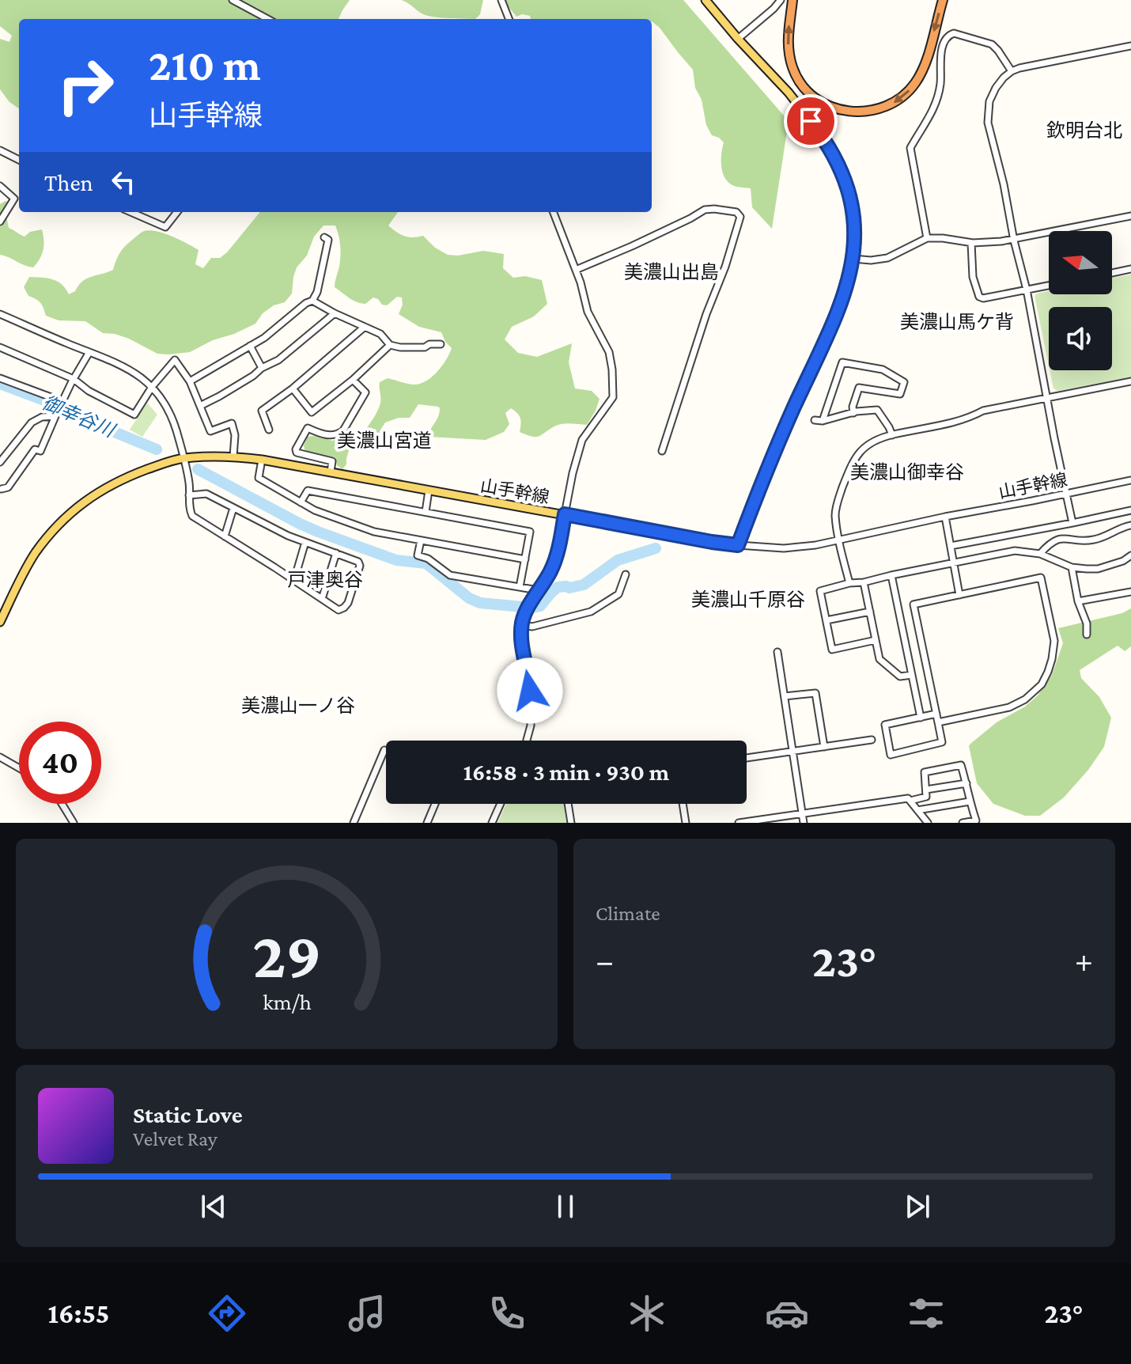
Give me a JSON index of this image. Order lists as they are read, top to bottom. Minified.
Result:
{"streets":{"main road":["山手幹線"]},"districts":["欽明台北","美濃山出島","美濃山馬ケ背","美濃山宮道","美濃山御幸谷","戸津奥谷","美濃山千原谷","美濃山一ノ谷"],"water":["御幸谷川"],"north":"left","page":{"turn":["210 m","山手幹線"],"then":"Then","limit":"40","trip":"16:58 · 3 min · 930 m","tile":"Climate","heat":["−","23°","+"],"song":["Static Love","Velvet Ray"],"tabs":["16:55","23°"],"gauge":["29","km/h"]}}
